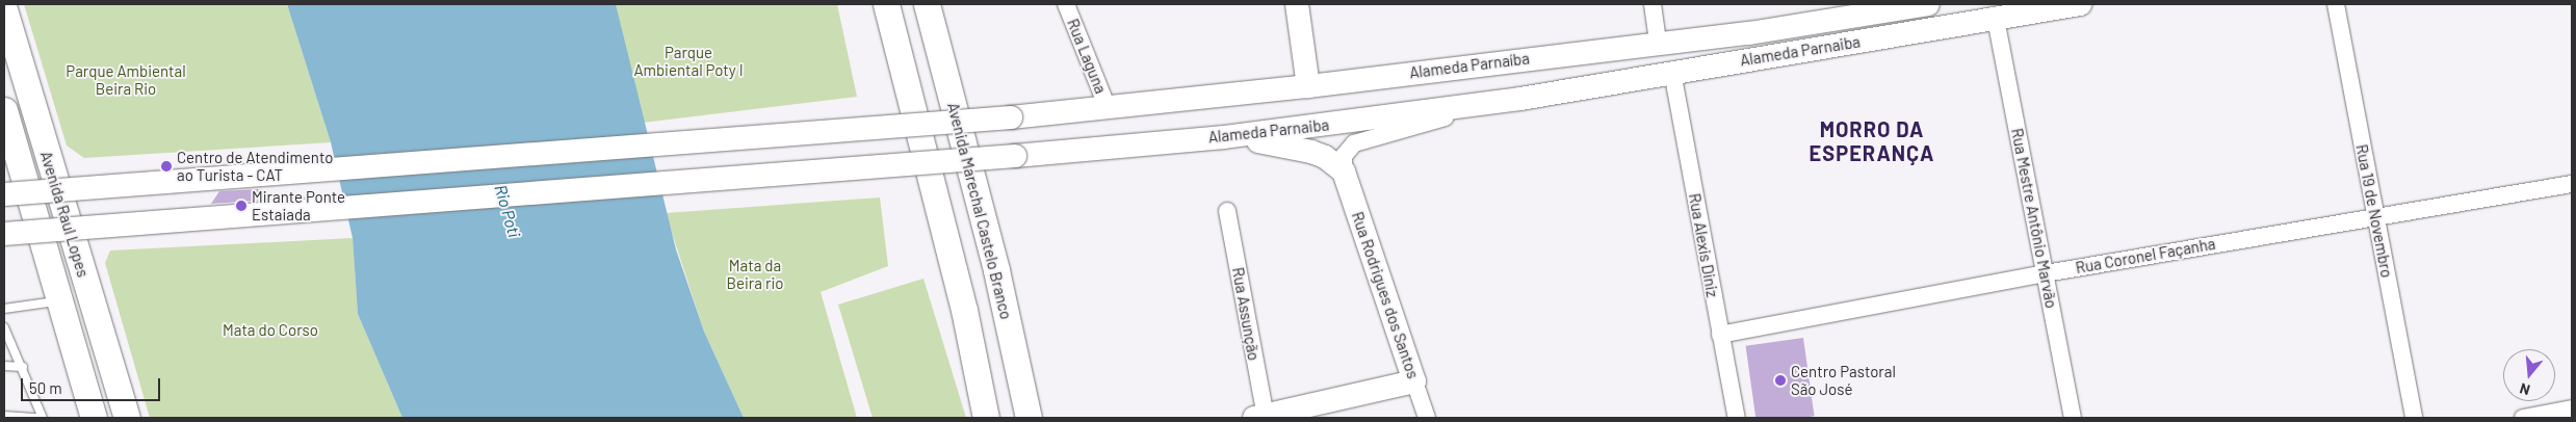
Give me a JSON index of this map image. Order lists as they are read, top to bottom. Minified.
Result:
{"streets":{"main road":["Alameda Parnaiba","Alameda Parnaíba","Avenida Marechal Castelo Branco","Avenida Raul Lopes","Rua Rodrigues dos Santos"],"street":["Rua Laguna","Rua 19 de Novembro","Rua Mestre Antônio Marvão","Rua Alexis Diniz","Rua Coronel Façanha","Rua Assunção"]},"crossings":[["Alameda Parnaiba","Rua Mestre Antônio Marvão"],["Alameda Parnaiba","Rua Alexis Diniz"],["Alameda Parnaiba","Rua Rodrigues dos Santos"],["Rua Laguna","Alameda Parnaíba"],["Rua 19 de Novembro","Rua Coronel Façanha"],["Rua Mestre Antônio Marvão","Rua Coronel Façanha"],["Rua Alexis Diniz","Rua Coronel Façanha"]],"districts":["MORRO DA ESPERANÇA"],"water":["Rio Poti"],"parks":["Parque Ambiental Poty I","Parque Ambiental Beira Rio","Mata da Beira rio","Mata do Corso"],"places":["Centro de Atendimento ao Turista - CAT","Mirante Ponte Estaiada","Centro Pastoral São José"],"scale_bar":"50 m","north":"bottom"}
